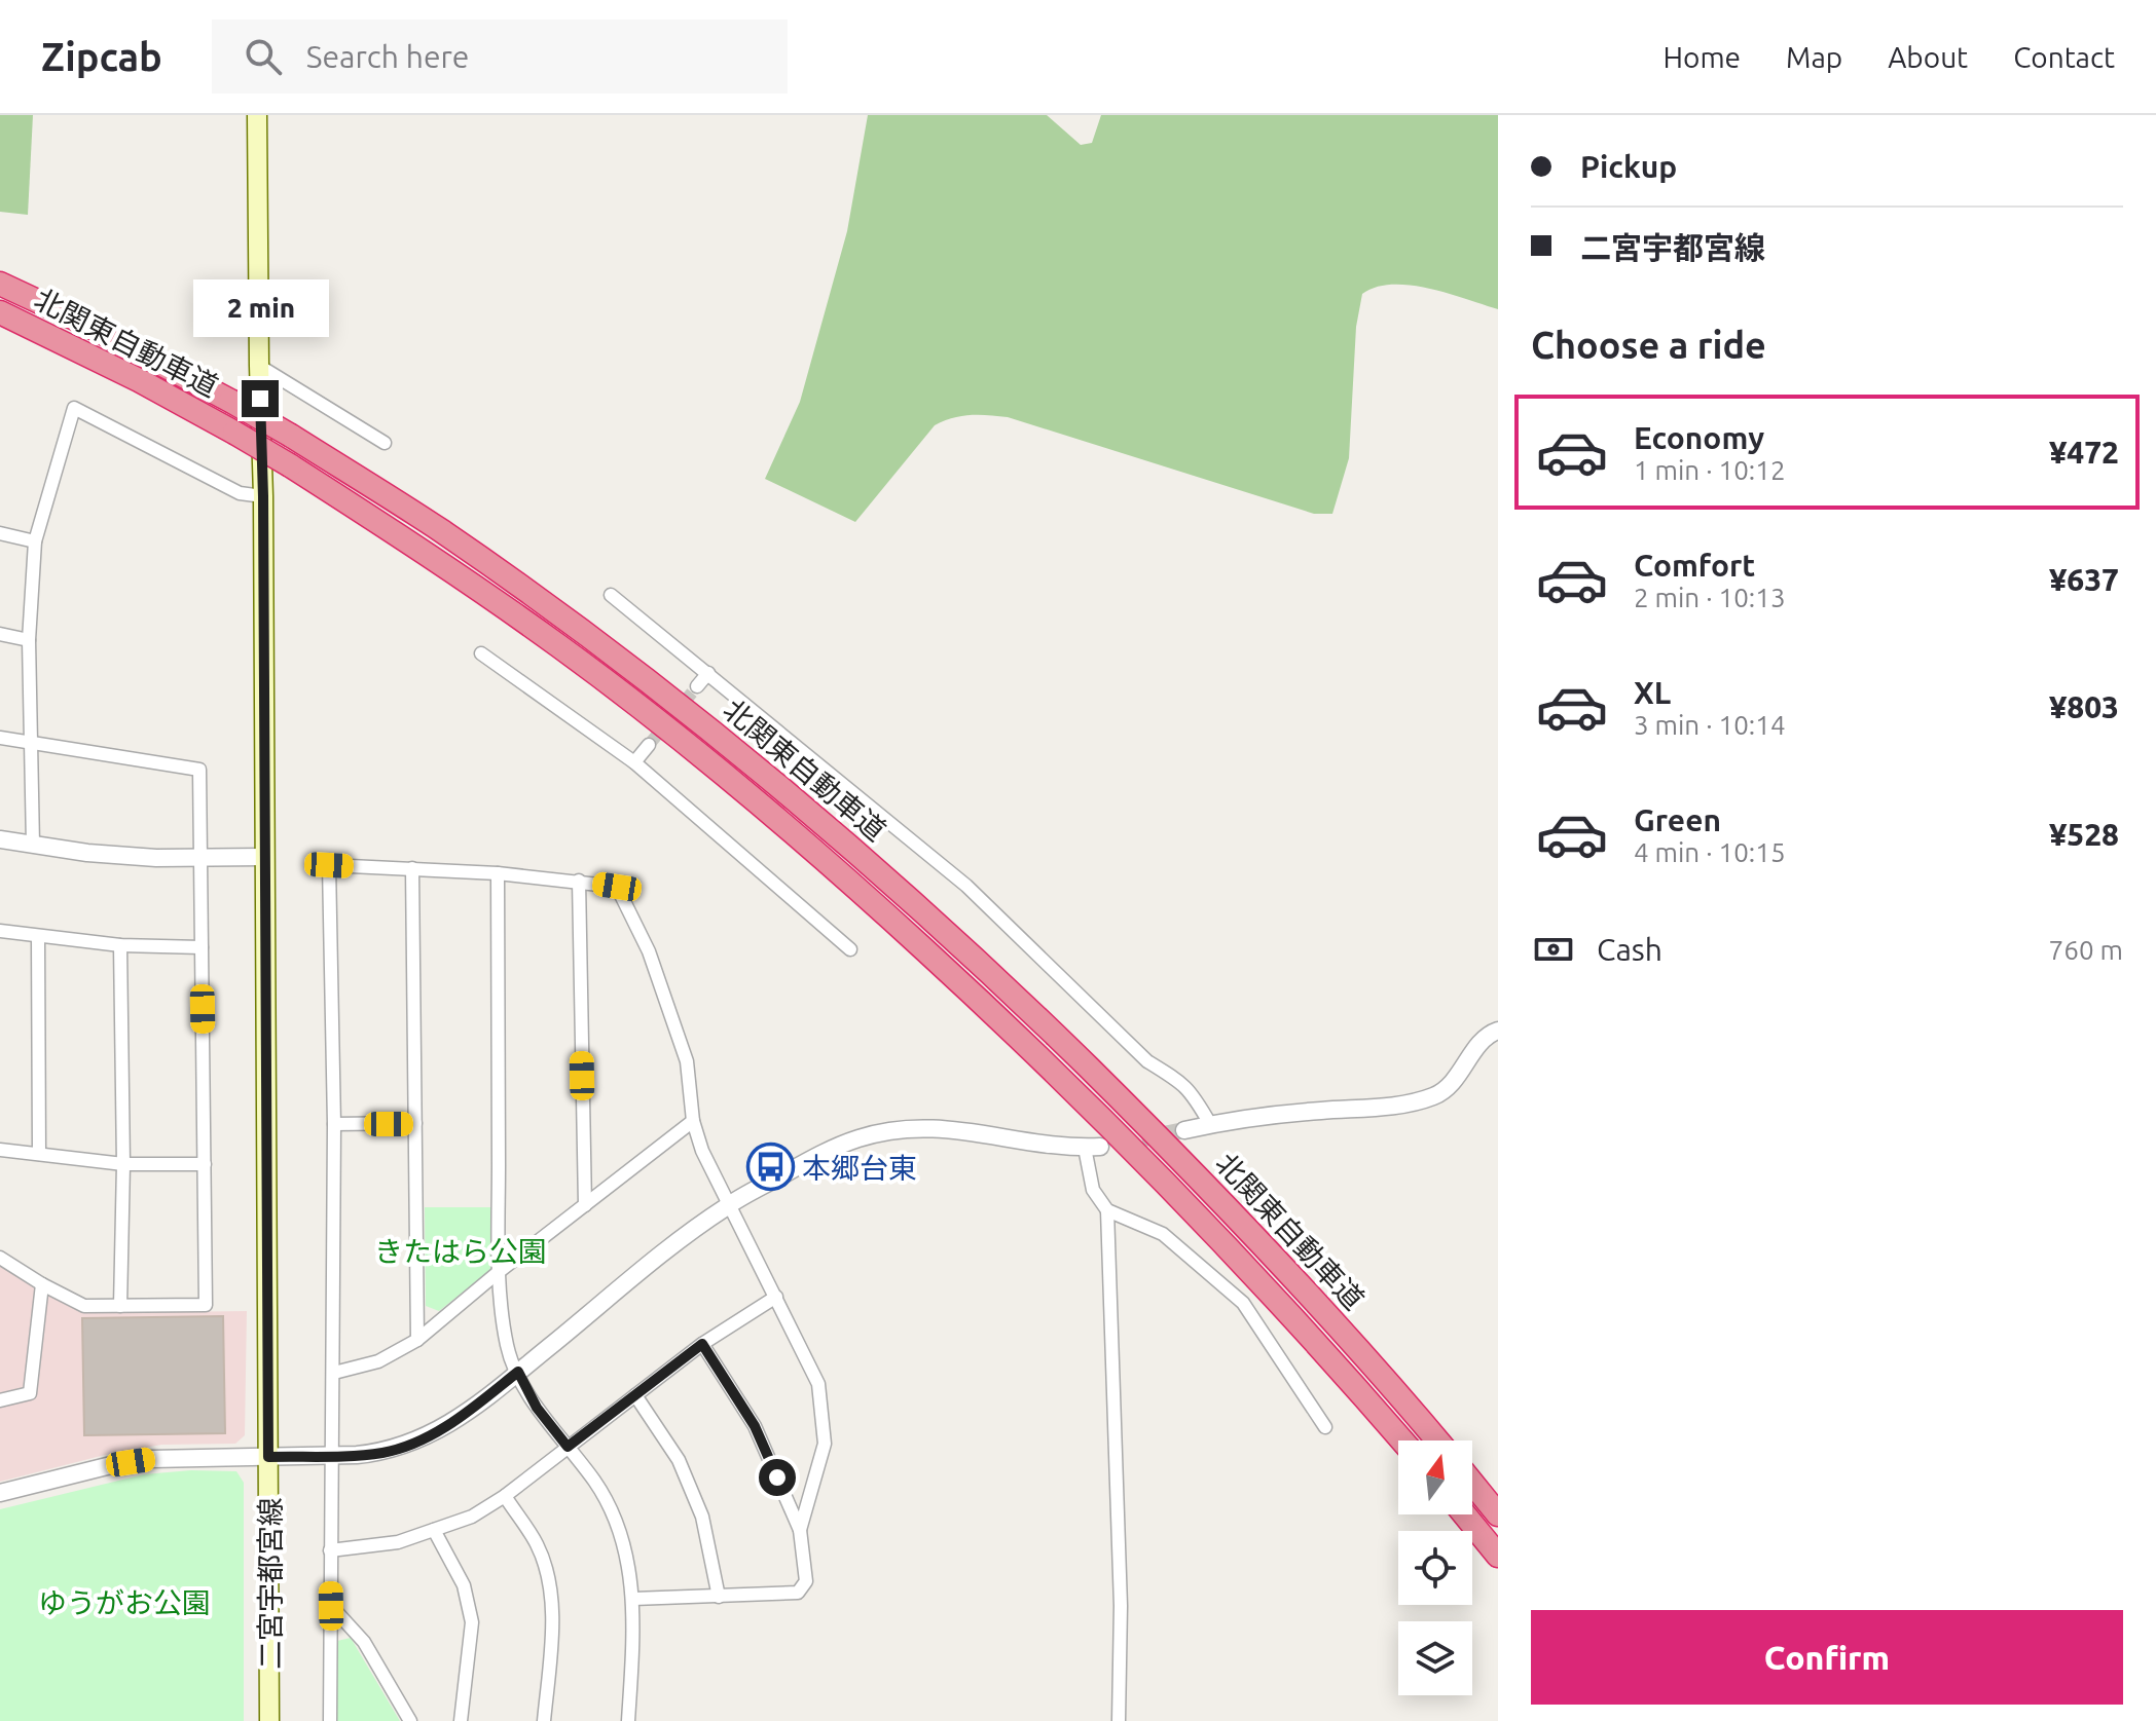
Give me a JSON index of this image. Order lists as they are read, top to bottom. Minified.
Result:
{"streets":{"highway":["北関東自動車道"],"main road":["二宮宇都宮線"]},"parks":["きたはら公園","ゆうがお公園"],"places":{"bus stop":["本郷台東"]},"north":"top","page":{"header":"Zipcab","search":"Search here","nav":["Home","Map","About","Contact"],"banner":["Pickup","二宮宇都宮線"],"bubble":"2 min","heading":"Choose a ride","list":[{"name":"Economy","note":"1 min · 10:12","value":"¥472"},{"name":"Comfort","note":"2 min · 10:13","value":"¥637"},{"name":"XL","note":"3 min · 10:14","value":"¥803"},{"name":"Green","note":"4 min · 10:15","value":"¥528"}],"pay":["Cash","760 m"],"buttons":"Confirm"}}
